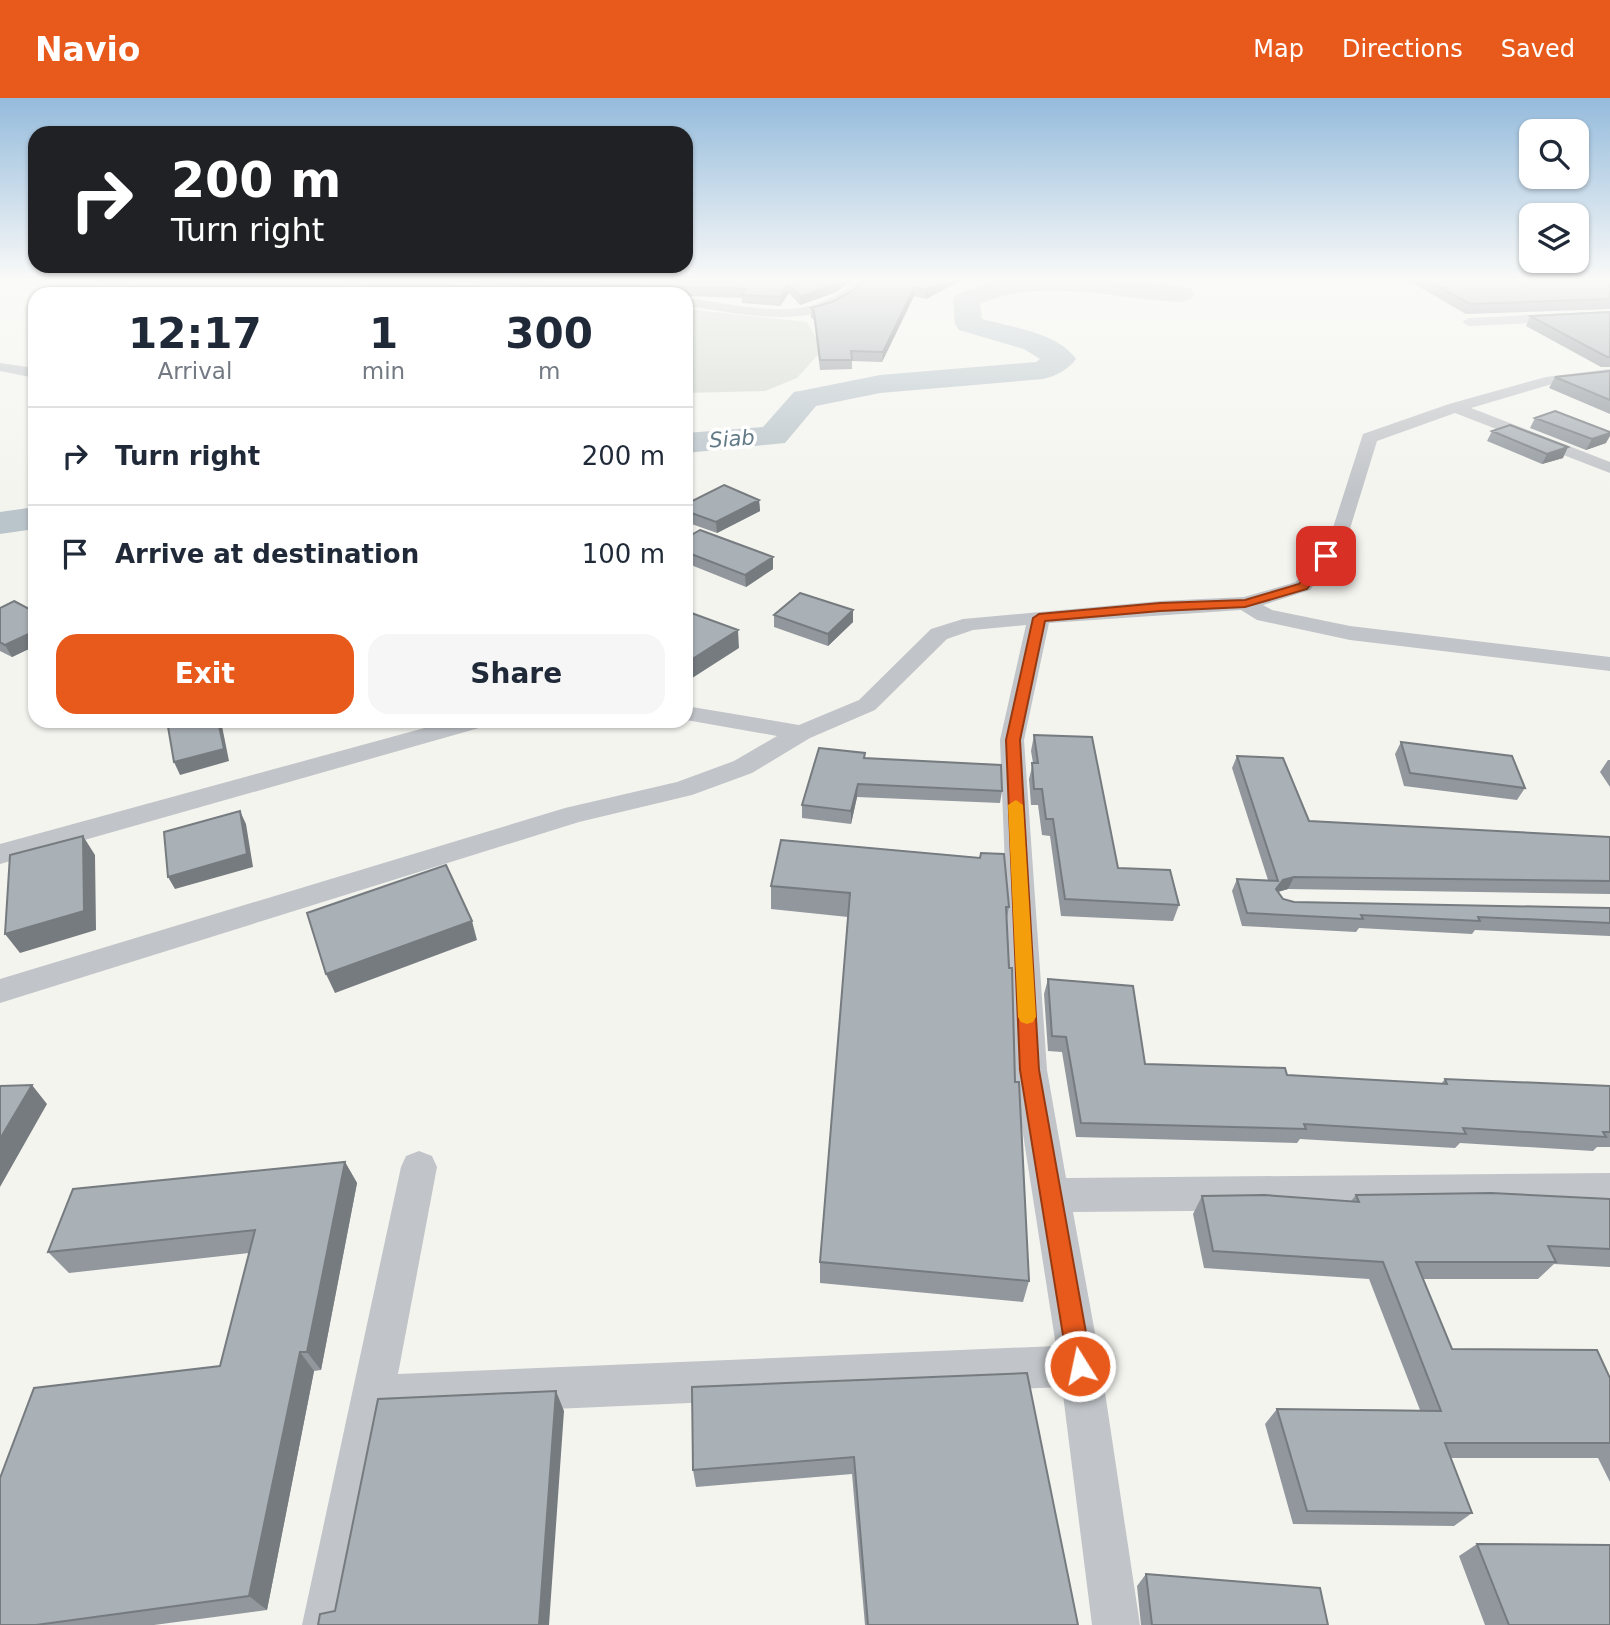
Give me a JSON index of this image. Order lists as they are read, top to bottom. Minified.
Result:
{"water":["Siab"],"page":{"header":"Navio","nav":["Map","Directions","Saved"],"turn":["200 m","Turn right"],"eta":["12:17","Arrival","1","min","300","m"],"list":[{"name":"Turn right","value":"200 m"},{"name":"Arrive at destination","value":"100 m"}],"buttons":["Exit","Share"]}}
